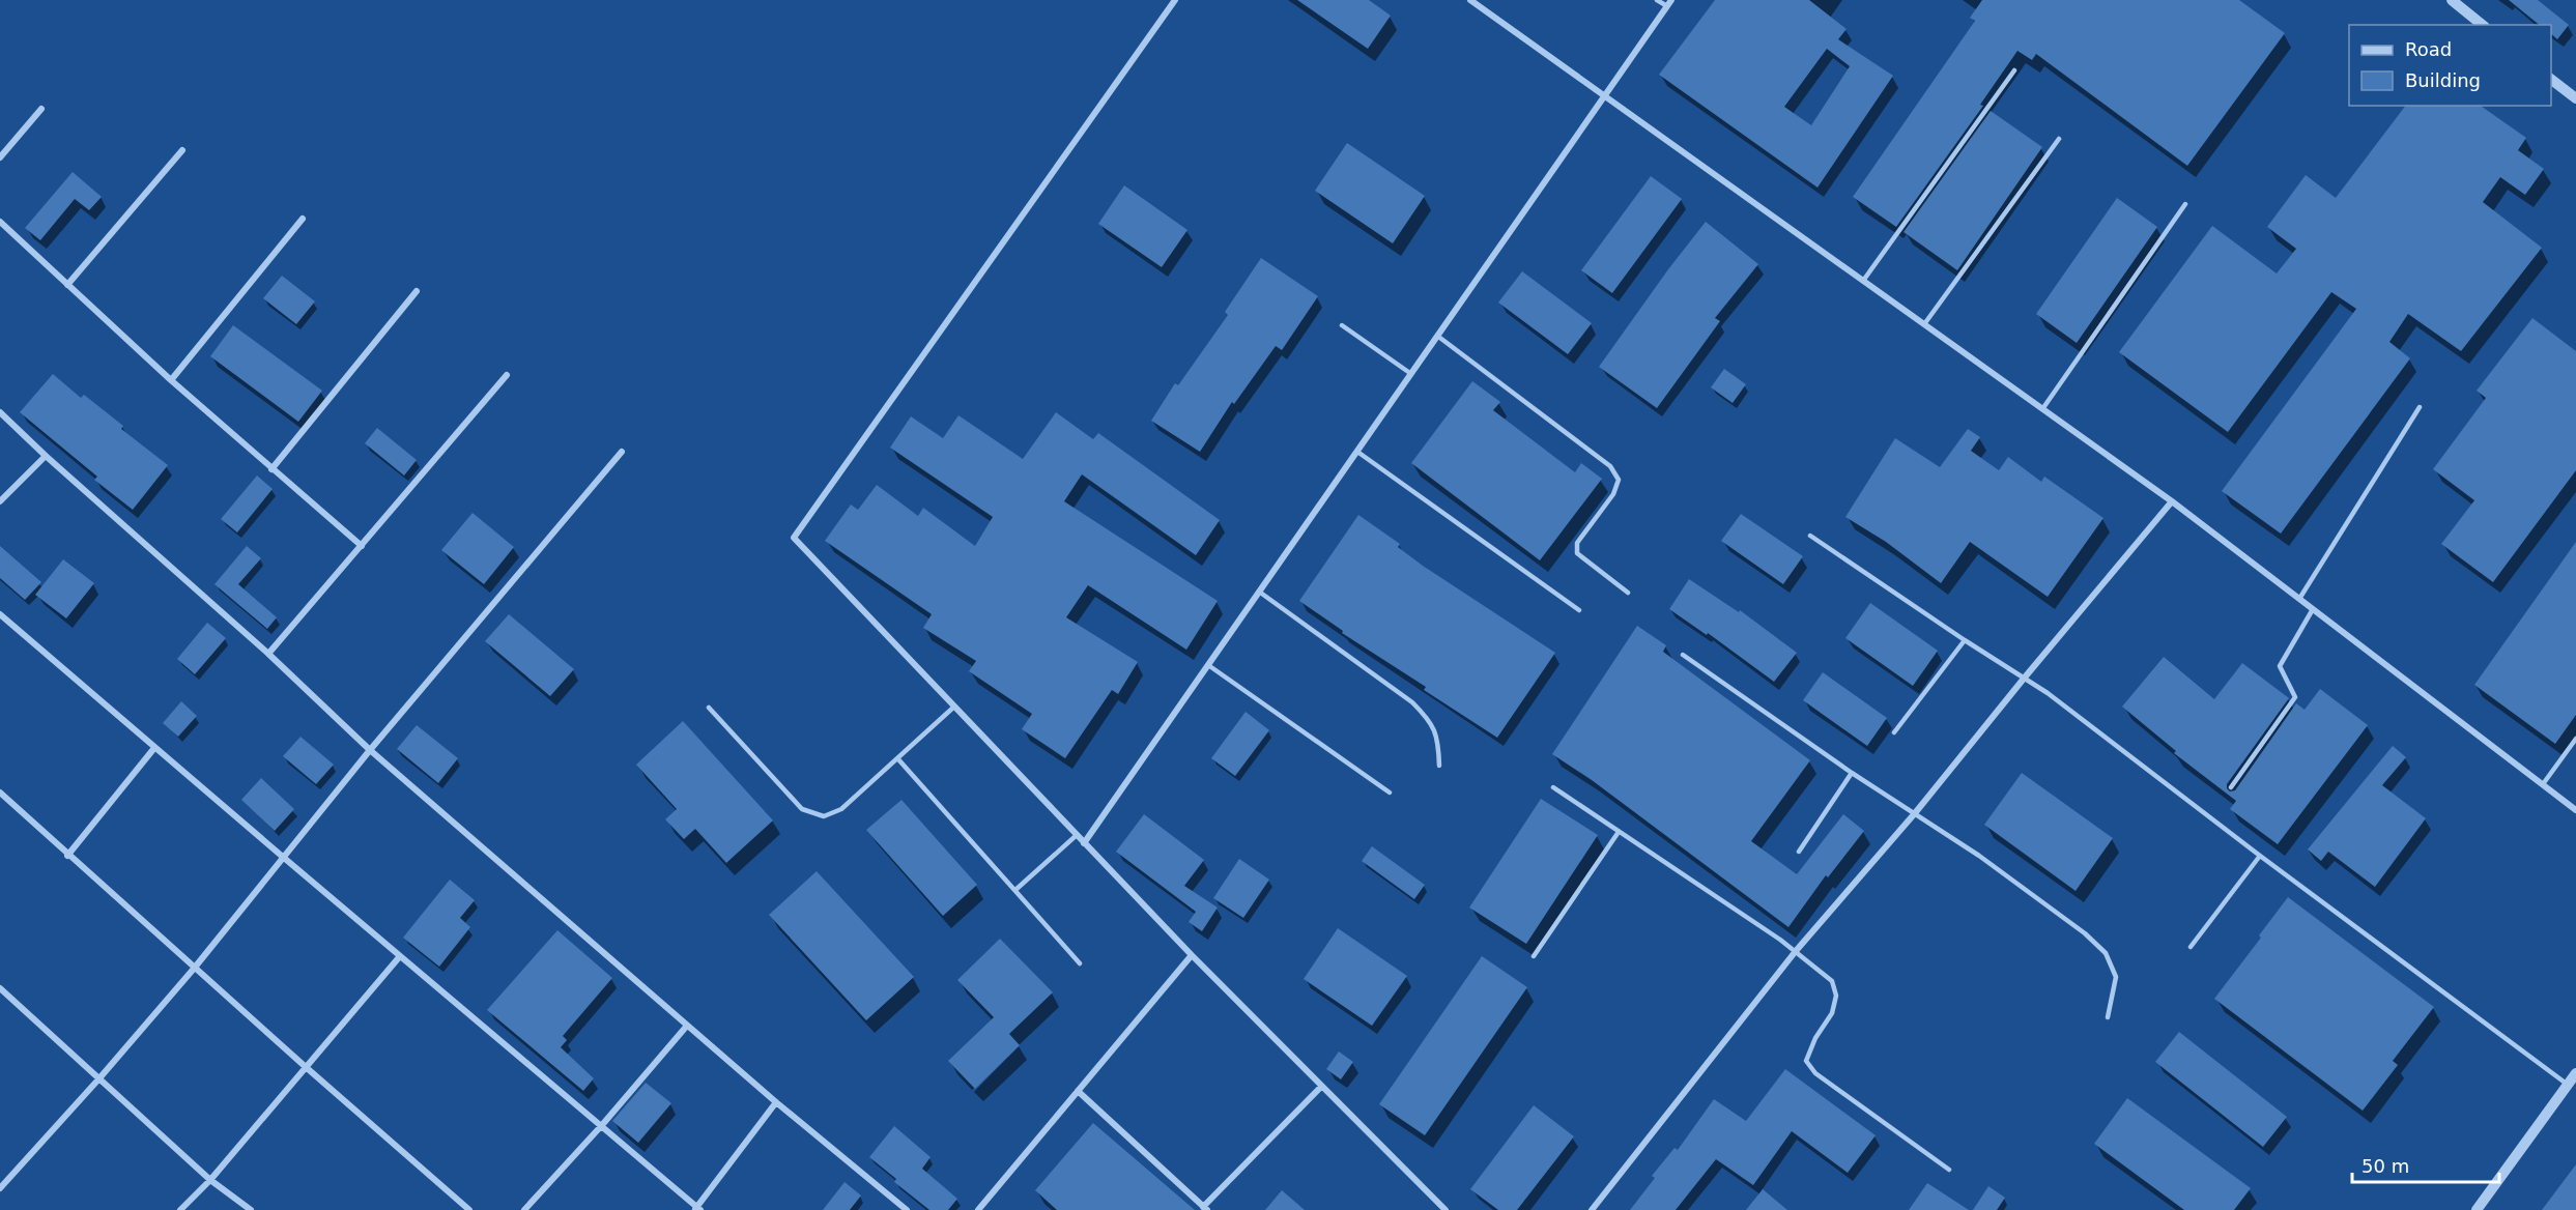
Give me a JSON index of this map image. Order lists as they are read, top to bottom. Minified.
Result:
{"legend":["Road","Building"],"scale_bar":"50 m"}
